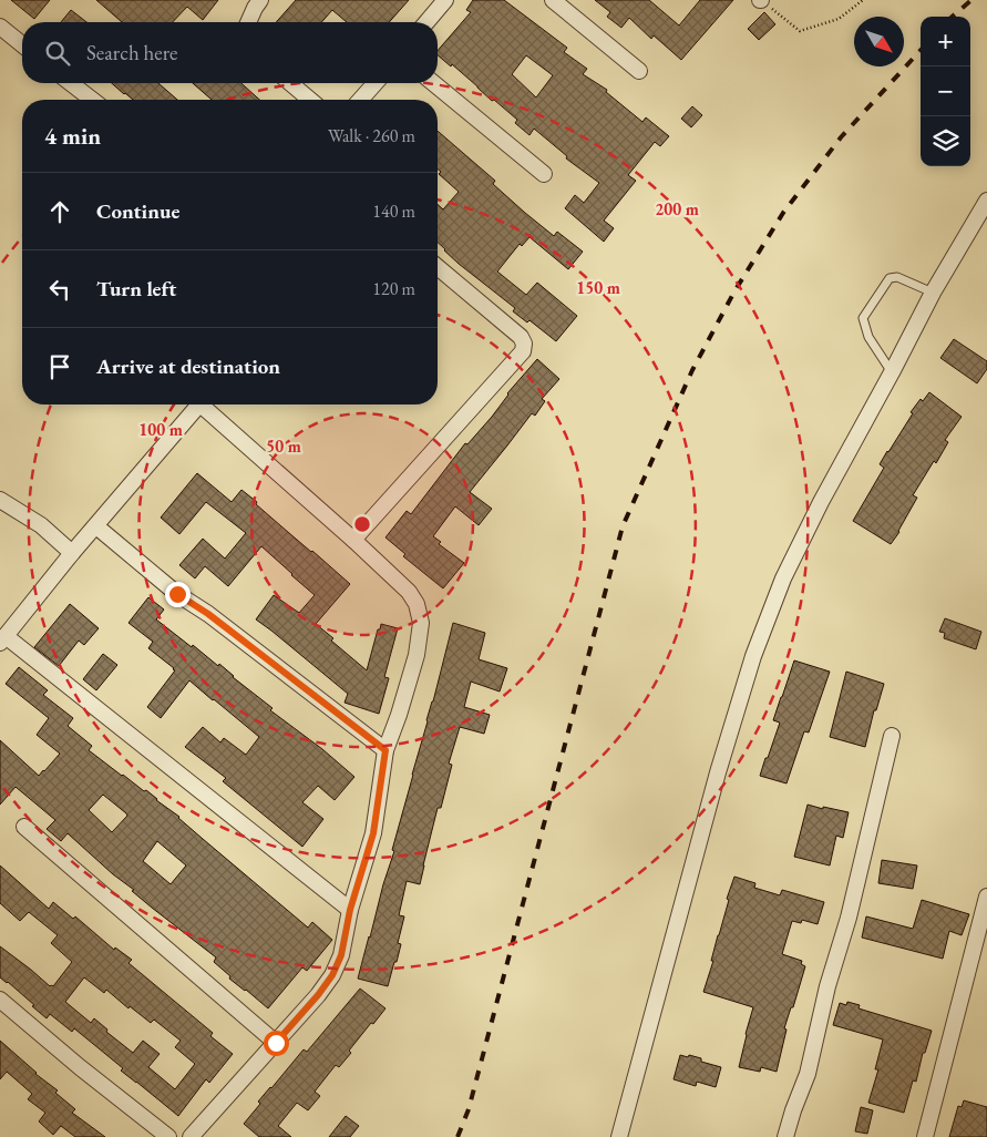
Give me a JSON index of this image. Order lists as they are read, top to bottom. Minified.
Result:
{"north":"bottom right","page":{"map_buttons":["+","−"],"search":"Search here","heading":["4 min","Walk · 260 m"],"list":[["Continue","140 m"],["Turn left","120 m"],"Arrive at destination"]},"rings":["200 m","150 m","100 m","50 m"]}
